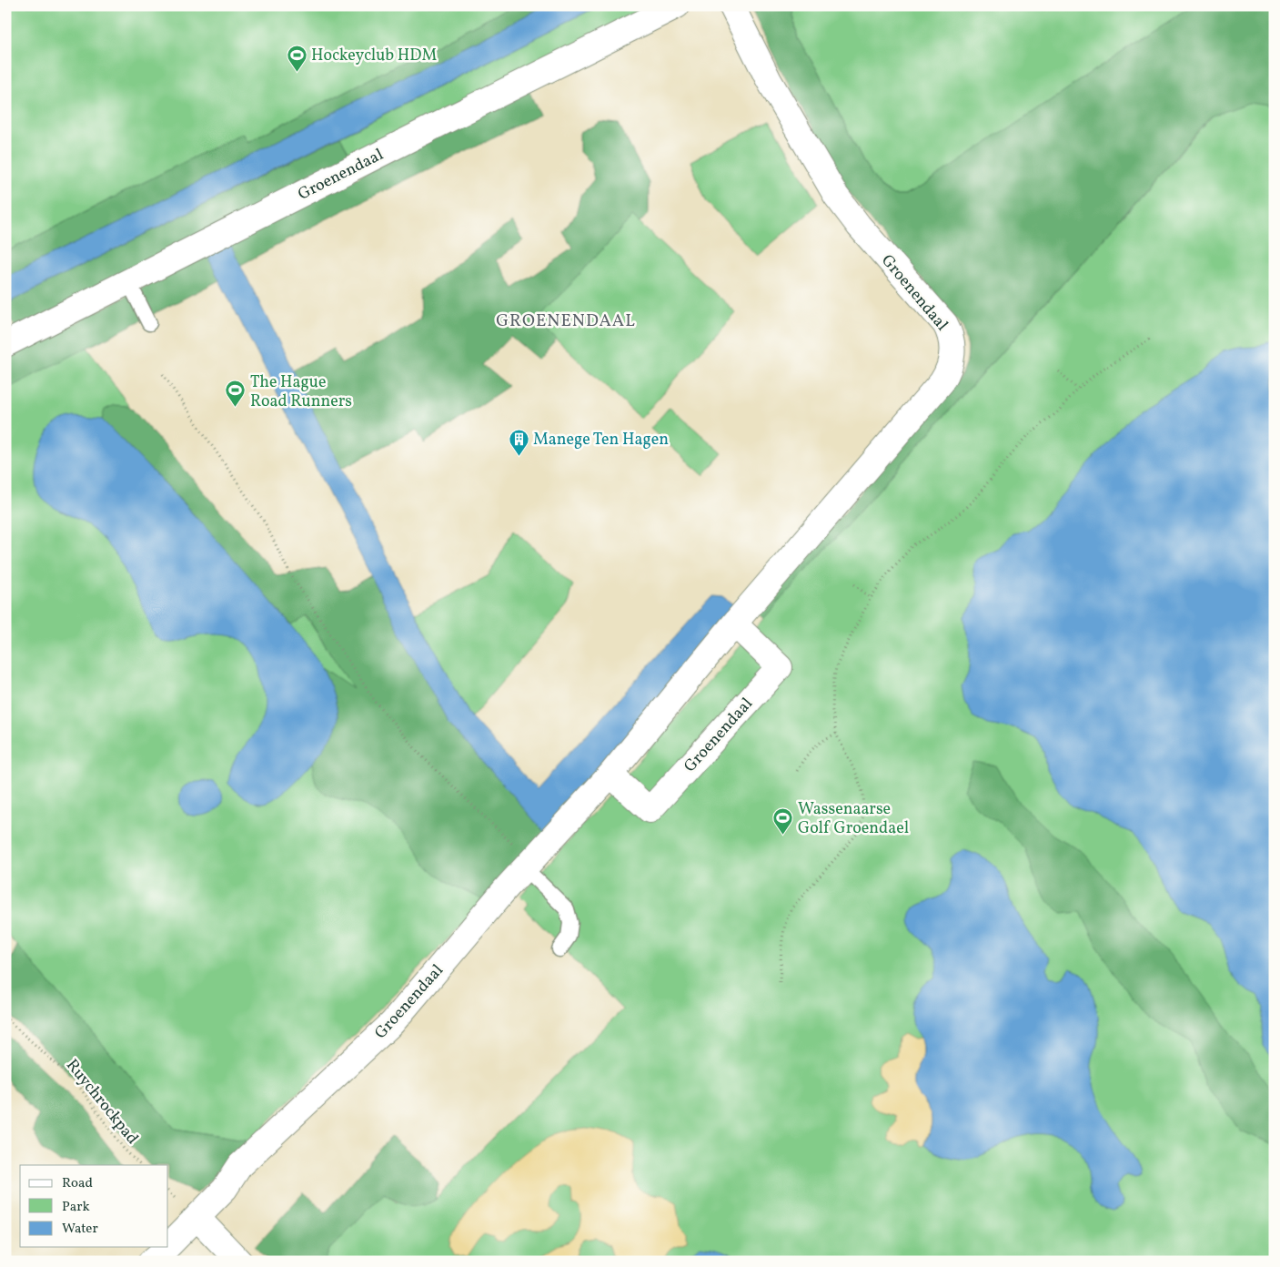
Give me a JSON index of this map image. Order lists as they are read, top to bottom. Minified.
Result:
{"streets":{"street":["Groenendaal"],"path":["Ruychrockpad"]},"districts":["GROENENDAAL"],"places":{"sports":["Hockeyclub HDM","The Hague Road Runners","Wassenaarse Golf Groendael"],"building":["Manege Ten Hagen"]},"legend":["Road","Park","Water"]}
